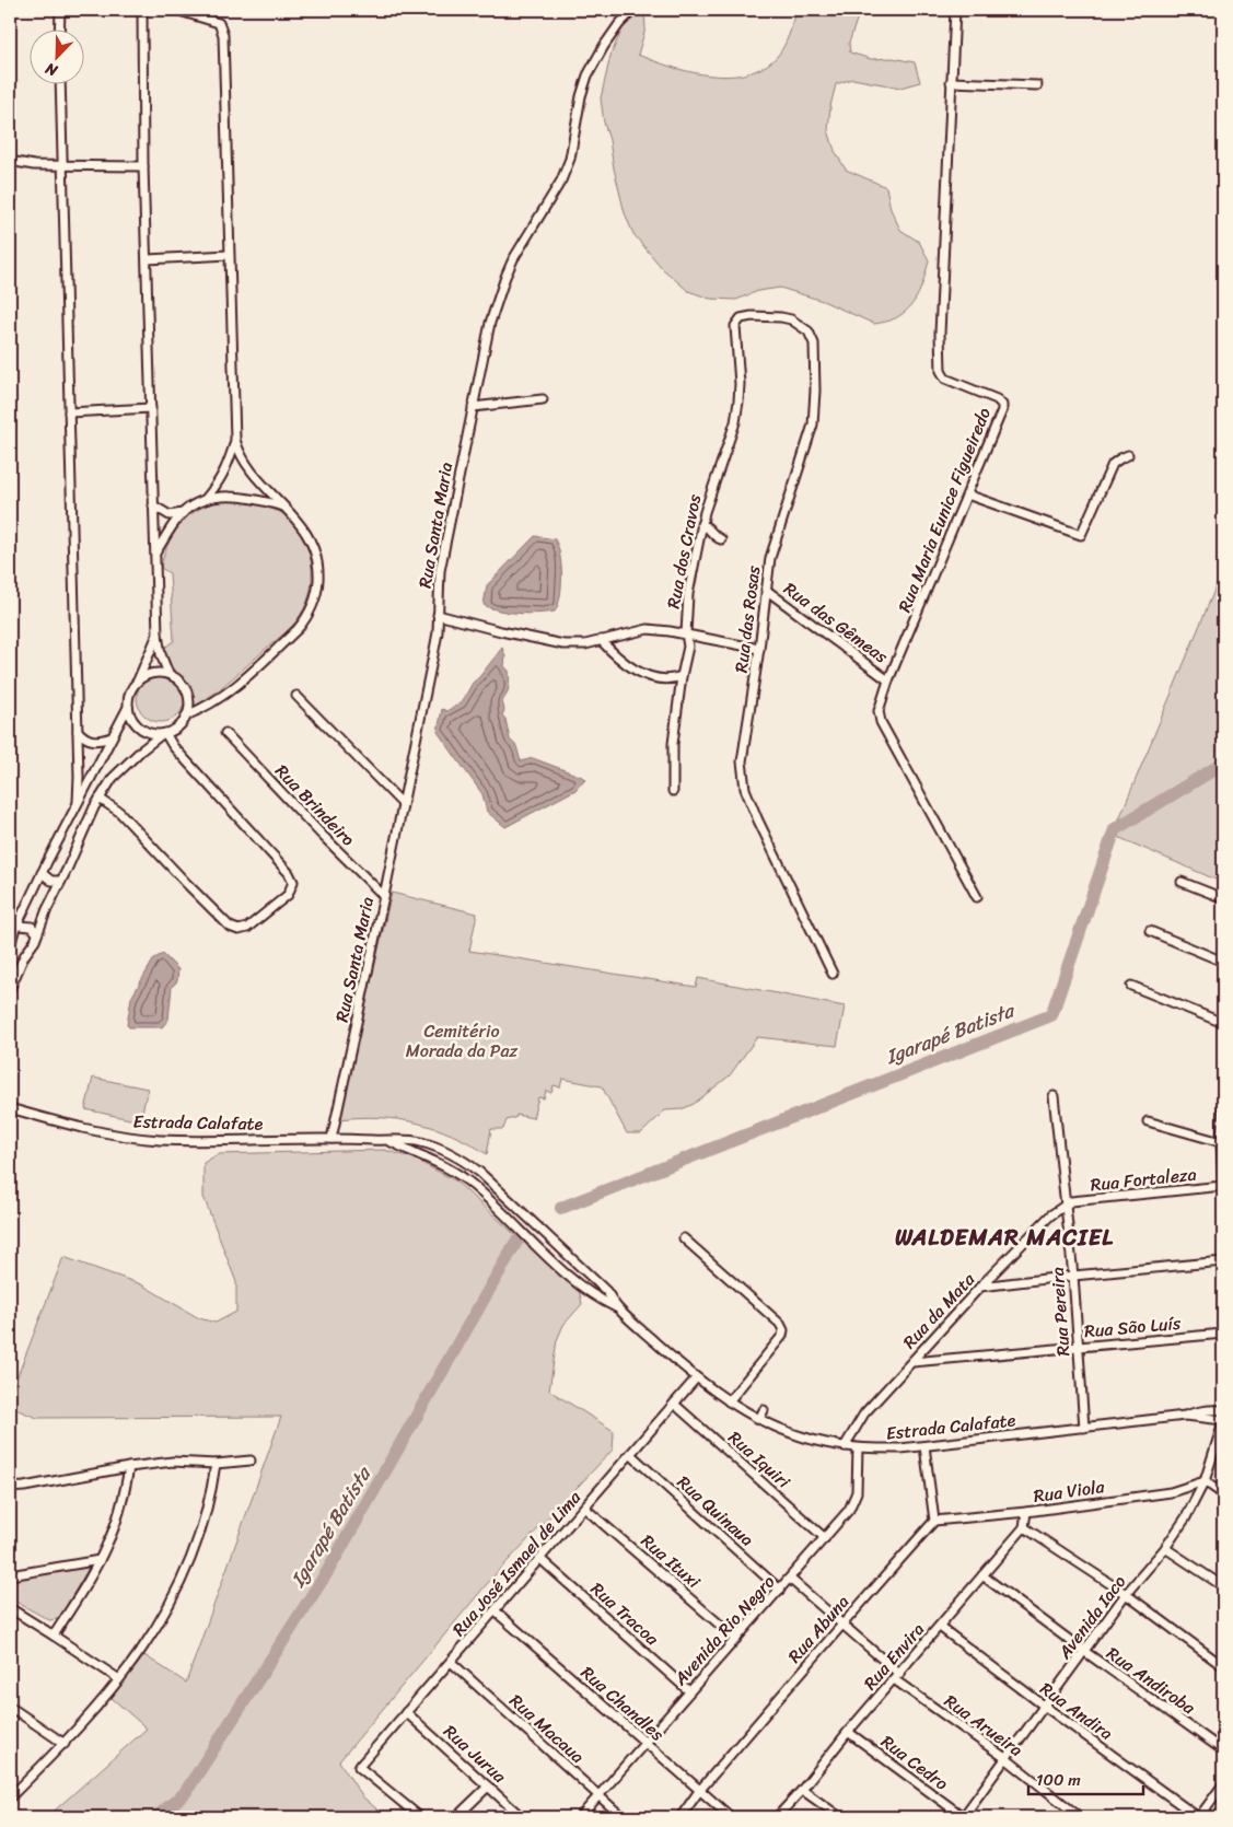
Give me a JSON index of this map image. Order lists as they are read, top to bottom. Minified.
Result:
{"streets":{"street":["Rua Maria Eunice Figueiredo","Rua Santa Maria","Rua dos Cravos","Rua das Rosas","Rua das Gêmeas","Rua Brindeiro","Estrada Calafate","Rua Fortaleza","Rua da Mata","Rua Pereira","Rua São Luís","Rua Iquiri","Rua Viola","Rua Quinaua","Rua Ituxi","Rua José Ismael de Lima","Rua Tracoa","Avenida Iaco","Rua Abuna","Avenida Rio Negro","Rua Envira","Rua Andiroba","Rua Chandles","Rua Andira","Rua Arueira","Rua Macaua","Rua Jurua","Rua Cedro"]},"crossings":[["Rua Maria Eunice Figueiredo","Rua das Gêmeas"],["Rua Santa Maria","Rua Brindeiro"],["Rua Santa Maria","Estrada Calafate"],["Rua dos Cravos","Rua das Rosas"],["Rua das Rosas","Rua das Gêmeas"],["Estrada Calafate","Rua da Mata"],["Estrada Calafate","Rua Pereira"],["Estrada Calafate","Rua José Ismael de Lima"],["Estrada Calafate","Avenida Iaco"],["Estrada Calafate","Avenida Rio Negro"],["Rua Fortaleza","Rua da Mata"],["Rua Fortaleza","Rua Pereira"],["Rua da Mata","Rua Pereira"],["Rua da Mata","Rua São Luís"],["Rua Pereira","Rua São Luís"],["Rua Iquiri","Rua José Ismael de Lima"],["Rua Iquiri","Avenida Rio Negro"],["Rua Viola","Avenida Iaco"],["Rua Viola","Rua Abuna"],["Rua Quinaua","Rua José Ismael de Lima"],["Rua Quinaua","Avenida Rio Negro"],["Rua Ituxi","Rua José Ismael de Lima"],["Rua Ituxi","Avenida Rio Negro"],["Rua José Ismael de Lima","Rua Tracoa"],["Rua José Ismael de Lima","Rua Chandles"],["Rua José Ismael de Lima","Rua Macaua"],["Rua José Ismael de Lima","Rua Jurua"],["Rua Tracoa","Avenida Rio Negro"],["Avenida Iaco","Rua Andiroba"],["Avenida Iaco","Rua Andira"],["Avenida Iaco","Rua Arueira"],["Avenida Iaco","Rua Cedro"],["Rua Abuna","Rua Chandles"],["Rua Abuna","Rua Arueira"],["Avenida Rio Negro","Rua Chandles"],["Avenida Rio Negro","Rua Arueira"],["Avenida Rio Negro","Rua Macaua"],["Rua Envira","Rua Andiroba"],["Rua Envira","Rua Andira"],["Rua Envira","Rua Arueira"],["Rua Envira","Rua Cedro"]],"districts":["WALDEMAR MACIEL"],"water":["Igarapé Batista"],"parks":["Cemitério Morada da Paz"],"scale_bar":"100 m","north":"bottom left"}
